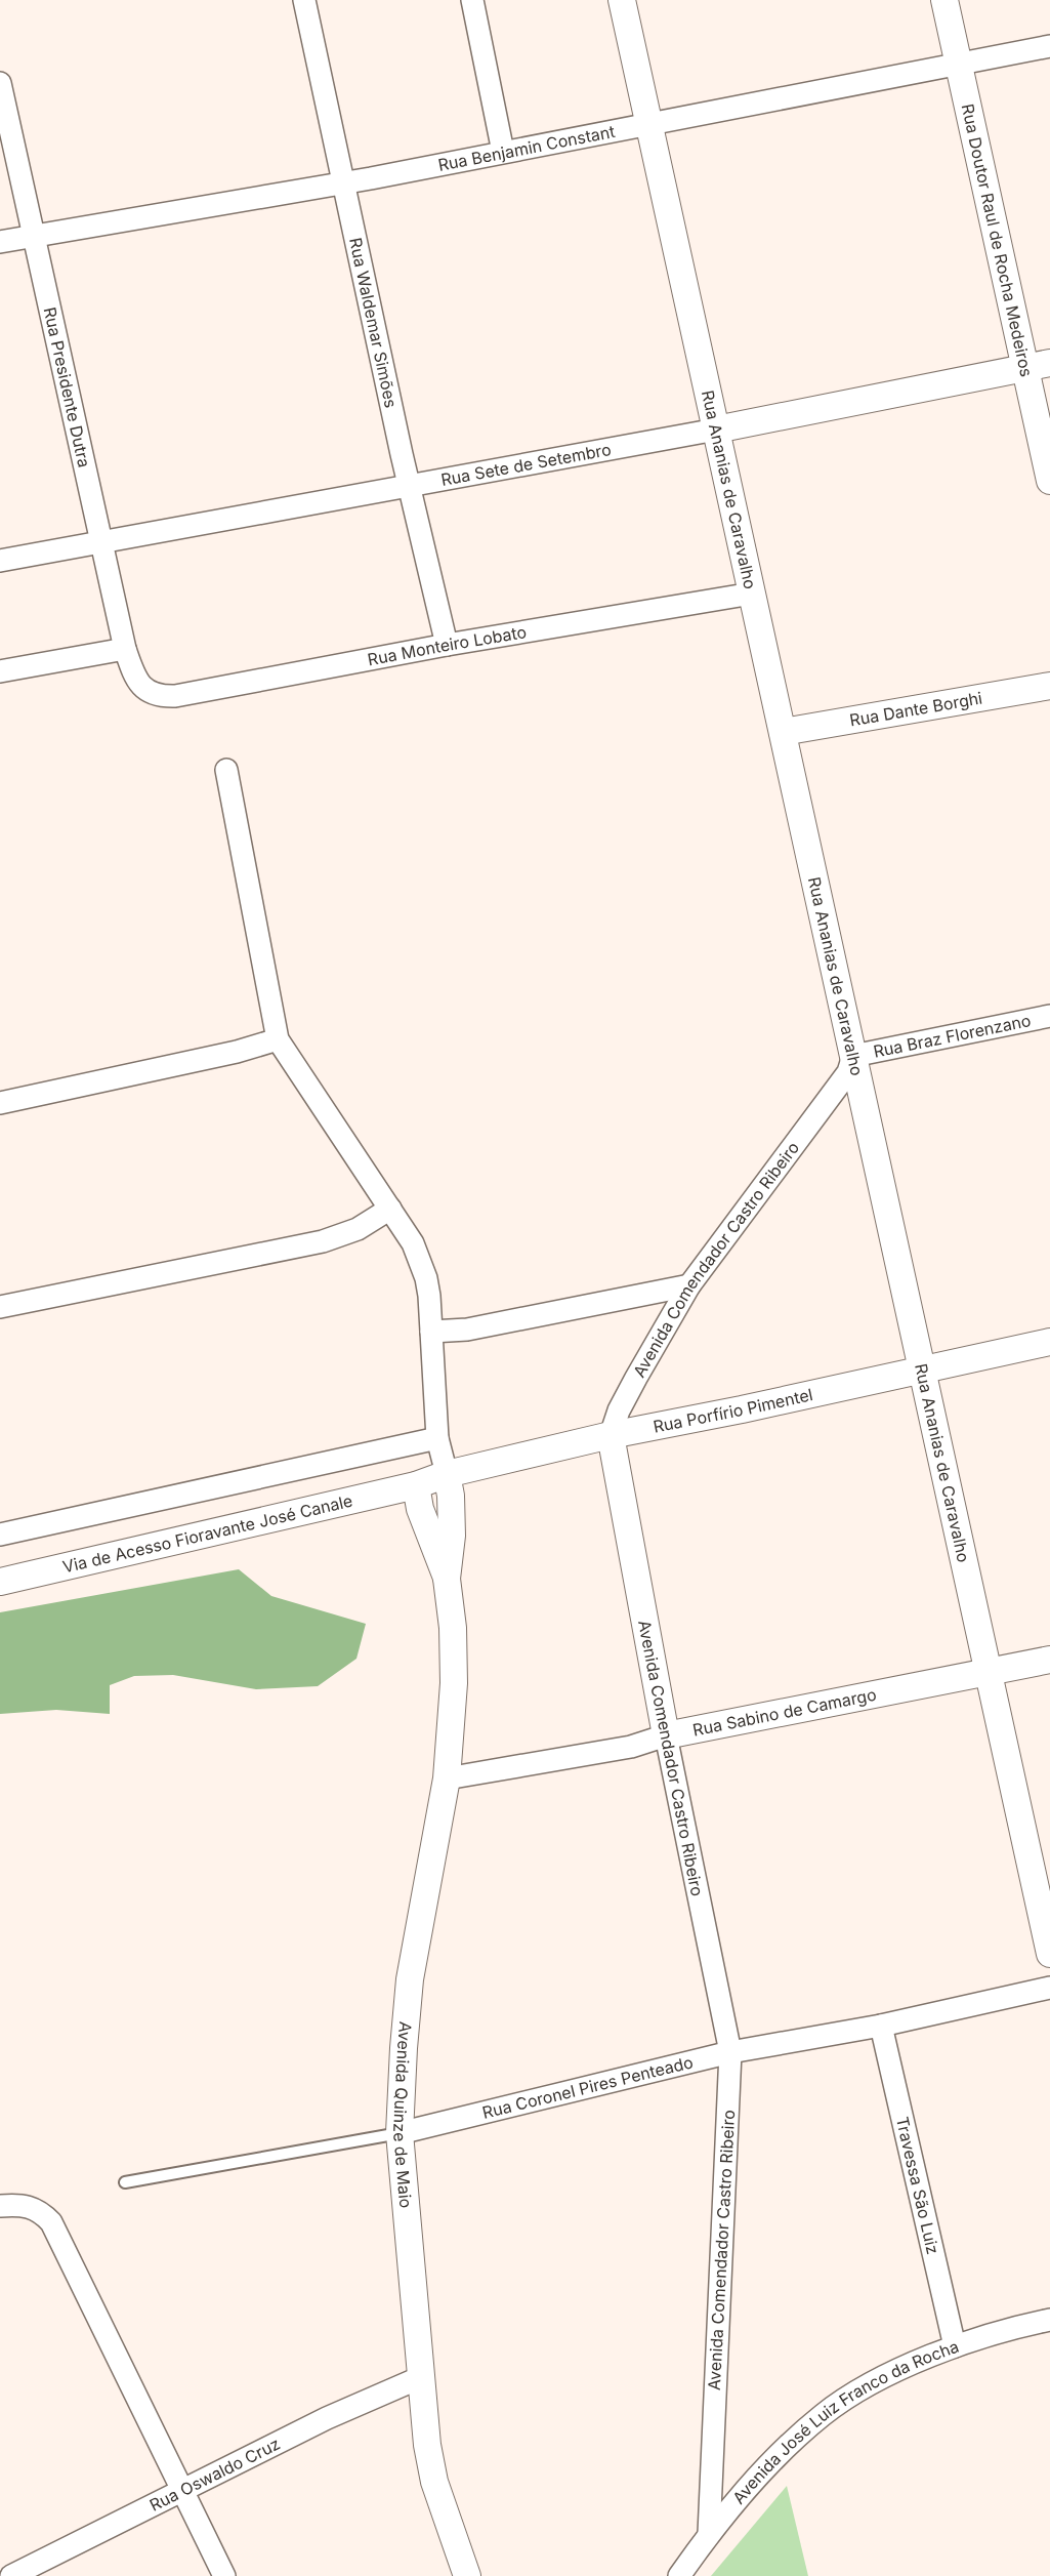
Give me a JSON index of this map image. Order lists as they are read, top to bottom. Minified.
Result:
{"streets":{"street":["Rua Benjamin Constant","Rua Doutor Raul de Rocha Medeiros","Rua Waldemar Simões","Rua Presidente Dutra","Rua Sete de Setembro","Rua Ananias de Caravalho","Rua Monteiro Lobato","Rua Dante Borghi","Rua Braz Florenzano","Avenida Comendador Castro Ribeiro","Rua Porfírio Pimentel","Via de Acesso Fioravante José Canale","Rua Sabino de Camargo","Rua Coronel Pires Penteado","Avenida Quinze de Maio","Travessa São Luiz","Avenida José Luiz Franco da Rocha","Rua Oswaldo Cruz"]},"crossings":[["Rua Benjamin Constant","Rua Doutor Raul de Rocha Medeiros"],["Rua Benjamin Constant","Rua Waldemar Simões"],["Rua Benjamin Constant","Rua Presidente Dutra"],["Rua Benjamin Constant","Rua Ananias de Caravalho"],["Rua Doutor Raul de Rocha Medeiros","Rua Sete de Setembro"],["Rua Waldemar Simões","Rua Sete de Setembro"],["Rua Waldemar Simões","Rua Monteiro Lobato"],["Rua Presidente Dutra","Rua Sete de Setembro"],["Rua Presidente Dutra","Rua Monteiro Lobato"],["Rua Sete de Setembro","Rua Ananias de Caravalho"],["Rua Ananias de Caravalho","Rua Monteiro Lobato"],["Rua Ananias de Caravalho","Rua Dante Borghi"],["Rua Ananias de Caravalho","Rua Braz Florenzano"],["Rua Ananias de Caravalho","Avenida Comendador Castro Ribeiro"],["Rua Ananias de Caravalho","Rua Porfírio Pimentel"],["Rua Ananias de Caravalho","Rua Sabino de Camargo"],["Rua Braz Florenzano","Avenida Comendador Castro Ribeiro"],["Avenida Comendador Castro Ribeiro","Rua Porfírio Pimentel"],["Avenida Comendador Castro Ribeiro","Rua Sabino de Camargo"],["Avenida Comendador Castro Ribeiro","Rua Coronel Pires Penteado"],["Avenida Comendador Castro Ribeiro","Avenida José Luiz Franco da Rocha"],["Rua Porfírio Pimentel","Via de Acesso Fioravante José Canale"],["Rua Sabino de Camargo","Avenida Quinze de Maio"],["Rua Coronel Pires Penteado","Avenida Quinze de Maio"],["Rua Coronel Pires Penteado","Travessa São Luiz"],["Avenida Quinze de Maio","Rua Oswaldo Cruz"],["Travessa São Luiz","Avenida José Luiz Franco da Rocha"]]}
